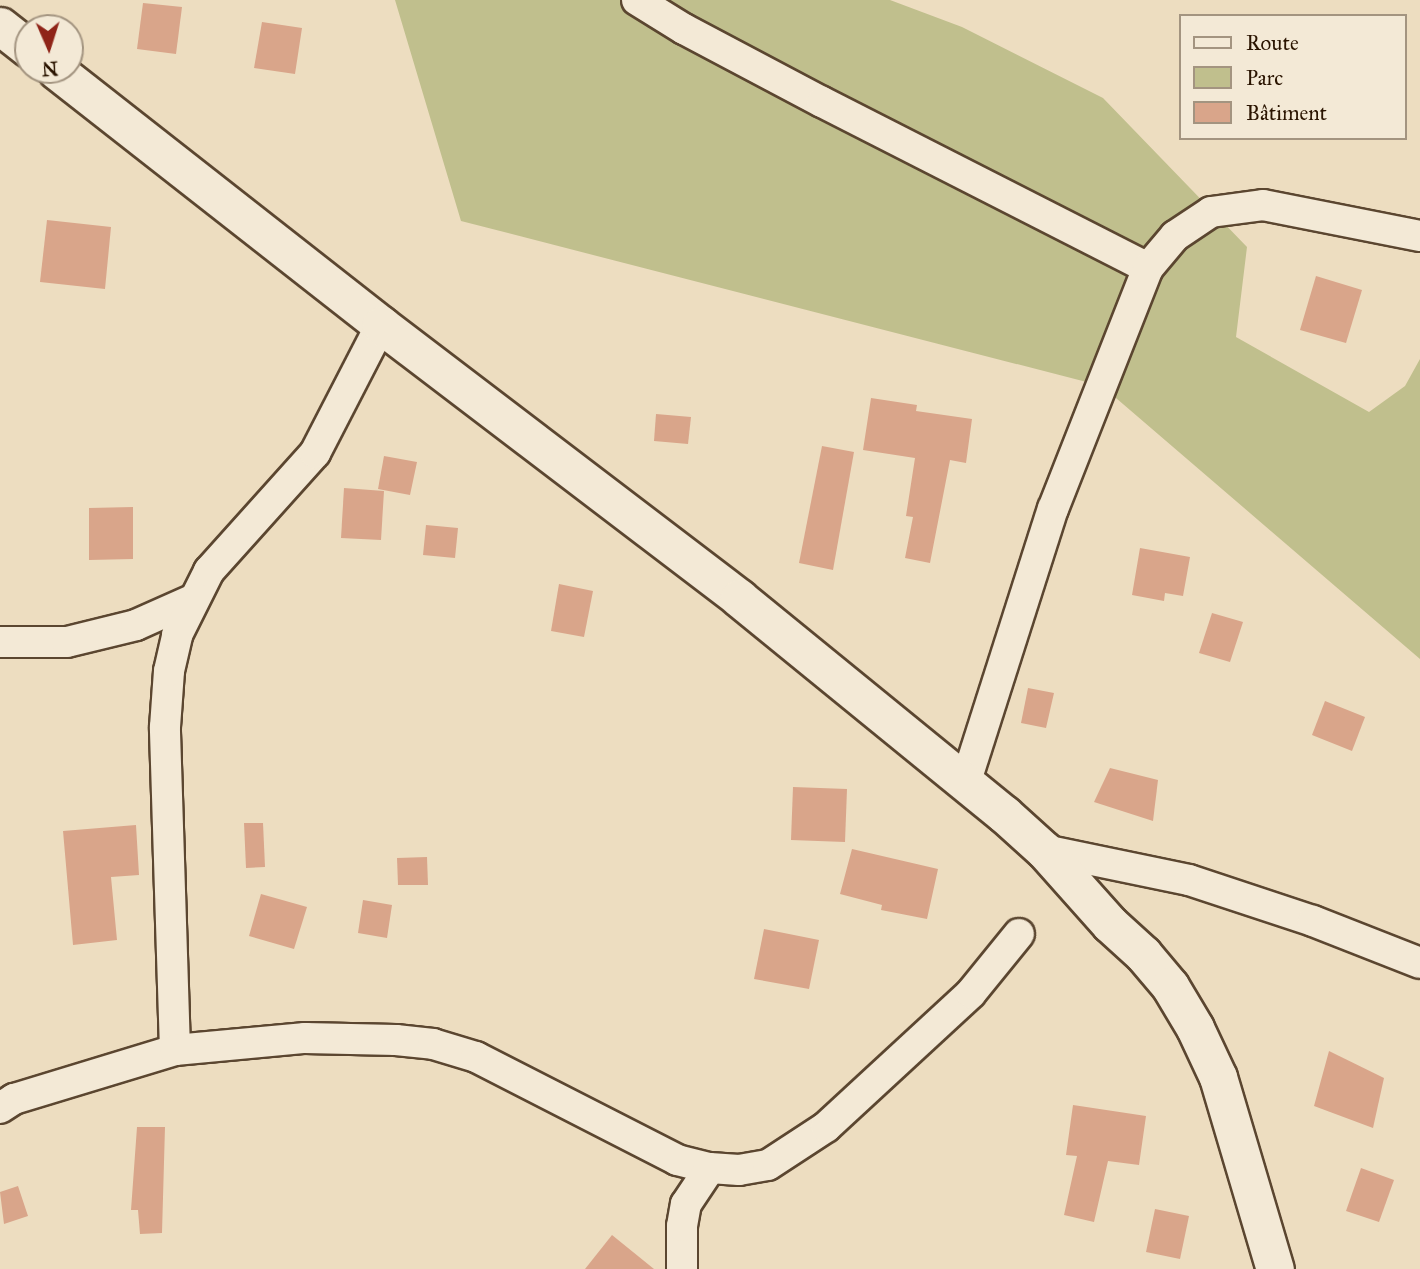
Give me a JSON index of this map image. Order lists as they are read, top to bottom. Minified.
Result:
{"legend":["Route","Parc","Bâtiment"],"north":"bottom"}
